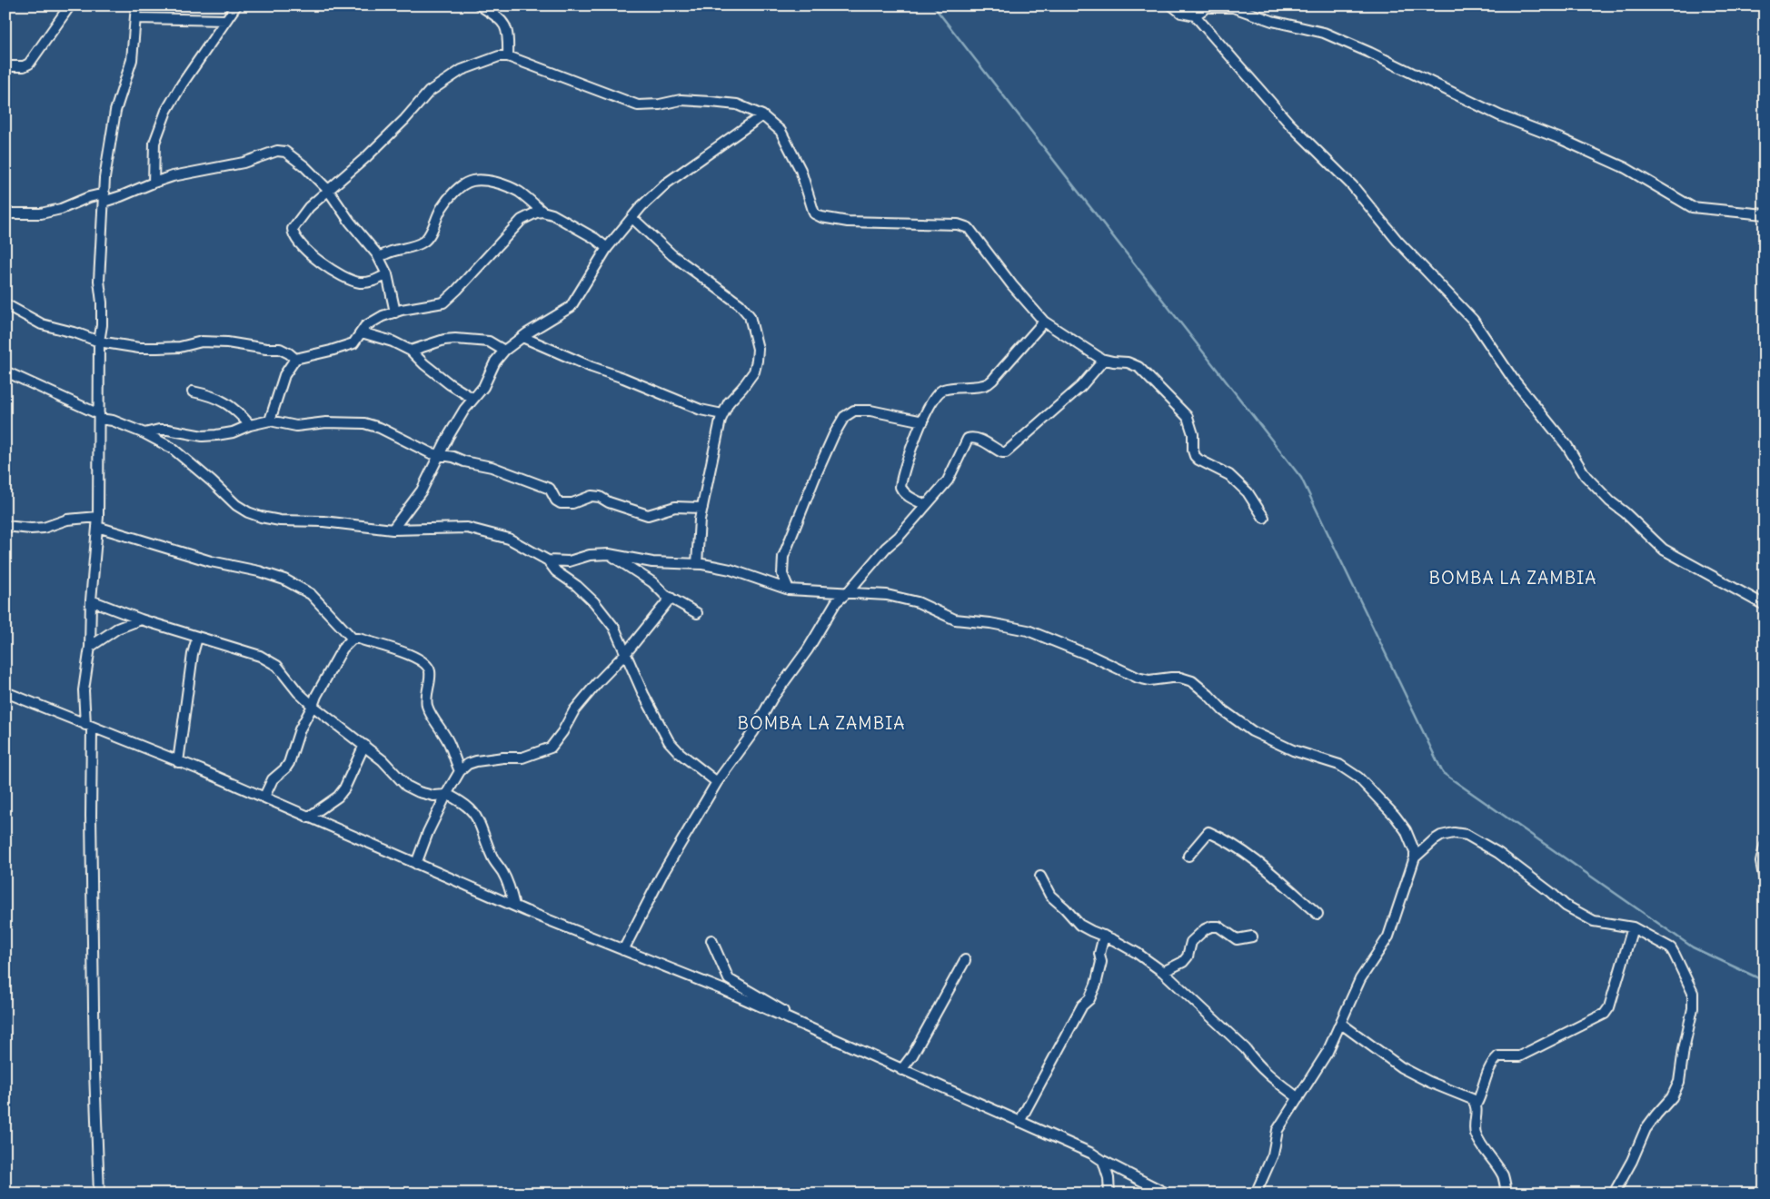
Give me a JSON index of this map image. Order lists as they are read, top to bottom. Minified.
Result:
{"districts":["BOMBA LA ZAMBIA","BOMBA LA ZAMBIA"]}
